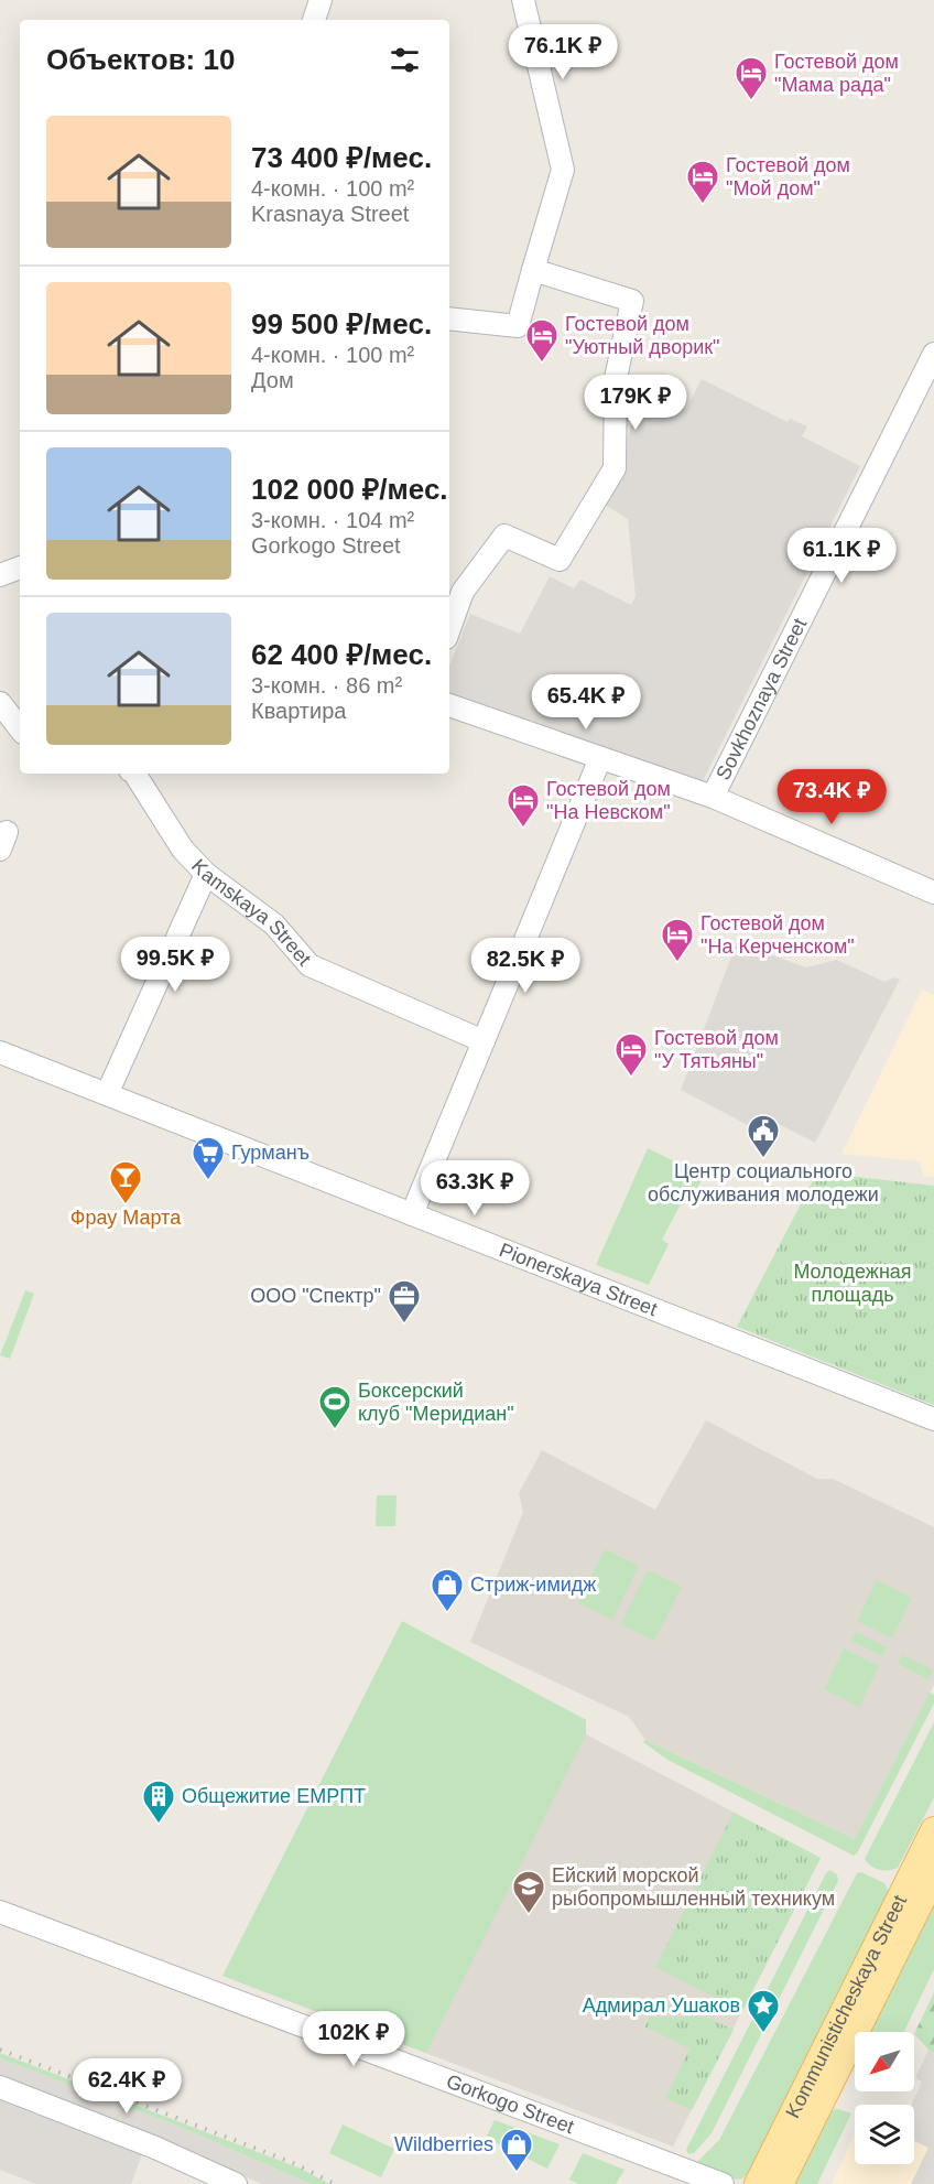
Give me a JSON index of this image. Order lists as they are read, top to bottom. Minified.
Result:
{"streets":{"main road":["Kommunisticheskaya Street"],"street":["Sovkhoznaya Street","Kamskaya Street","Pionerskaya Street","Gorkogo Street"]},"parks":["Молодежная площадь"],"places":{"hotel":["Гостевой дом \"Мама рада\"","Гостевой дом \"Мой дом\"","Гостевой дом \"Уютный дворик\"","Гостевой дом \"На Невском\"","Гостевой дом \"На Керченском\"","Гостевой дом \"У Тятьяны\""],"public building":["Центр социального обслуживания молодежи"],"supermarket":["Гурманъ"],"bar":["Фрау Марта"],"office":["ООО \"Спектр\""],"sports":["Боксерский клуб \"Меридиан\""],"shop":["Стриж-имидж","Wildberries"],"building":["Общежитие ЕМРПТ"],"school or university":["Ейский морской рыбопромышленный техникум"],"place":["Адмирал Ушаков"]},"north":"bottom left","page":{"heading":"Объектов: 10","price":["76.1K ₽","179K ₽","61.1K ₽","65.4K ₽","73.4K ₽","99.5K ₽","82.5K ₽","63.3K ₽","102K ₽","62.4K ₽"],"list":[{"name":"73 400 ₽/мес.","note":"4-комн. · 100 m² · Krasnaya Street"},{"name":"99 500 ₽/мес.","note":"4-комн. · 100 m² · Дом"},{"name":"102 000 ₽/мес.","note":"3-комн. · 104 m² · Gorkogo Street"},{"name":"62 400 ₽/мес.","note":"3-комн. · 86 m² · Квартира"}]}}
